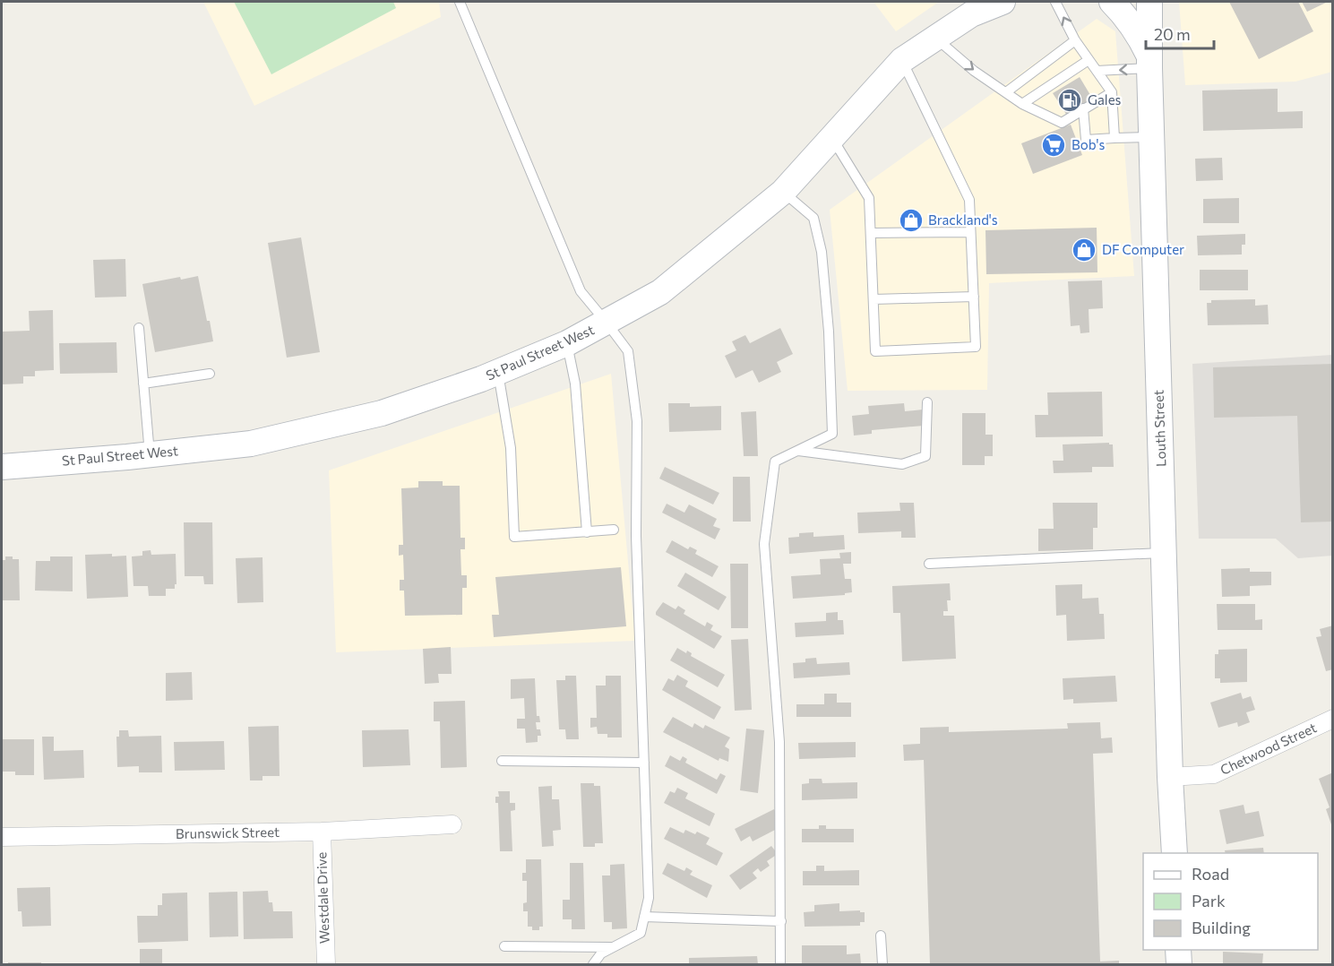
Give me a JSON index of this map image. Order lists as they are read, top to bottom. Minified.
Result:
{"streets":{"main road":["St Paul Street West","Louth Street"],"street":["Chetwood Street","Brunswick Street","Westdale Drive"]},"crossings":[["Louth Street","Chetwood Street"],["Brunswick Street","Westdale Drive"]],"places":{"fuel station":["Gales"],"supermarket":["Bob's"],"shop":["Brackland's","DF Computer"]},"legend":["Road","Park","Building"],"scale_bar":"20 m"}
